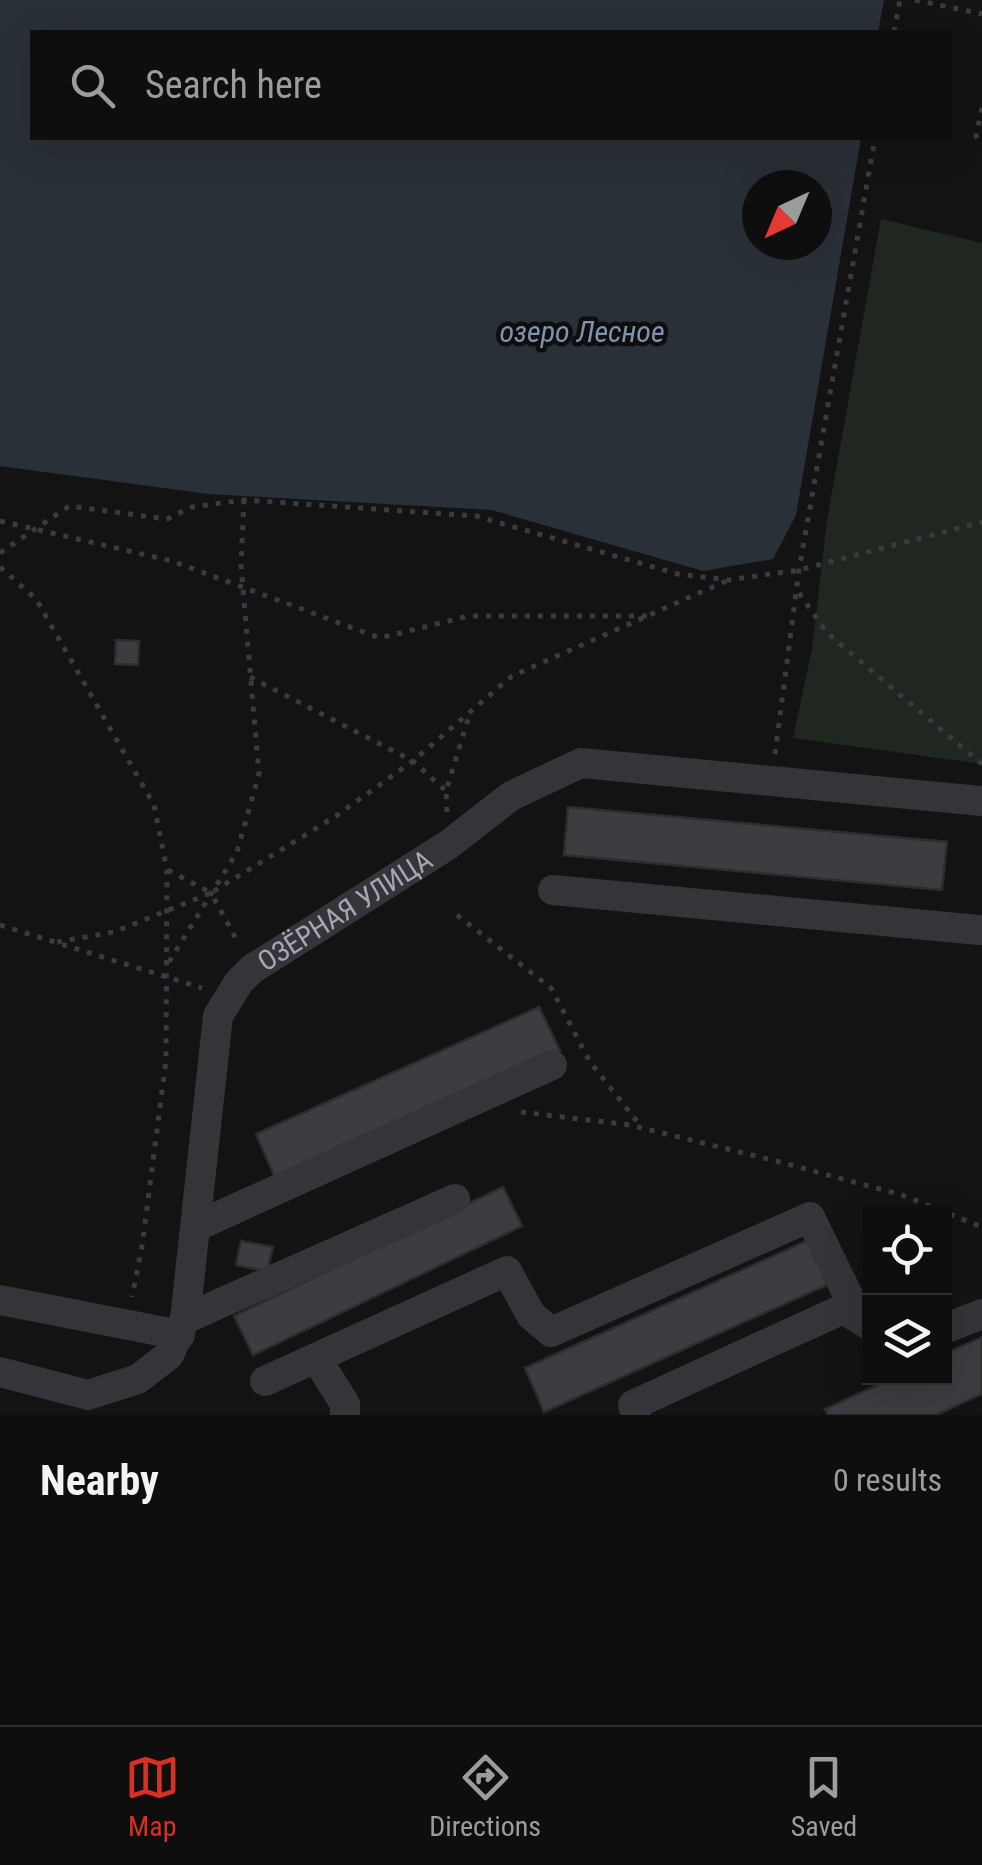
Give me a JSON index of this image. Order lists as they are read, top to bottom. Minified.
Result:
{"streets":{"street":["ОЗЁРНАЯ УЛИЦА"]},"water":["озеро Лесное"],"north":"bottom left","page":{"search":"Search here","heading":["Nearby","0 results"],"nav":["Map","Directions","Saved"]}}
